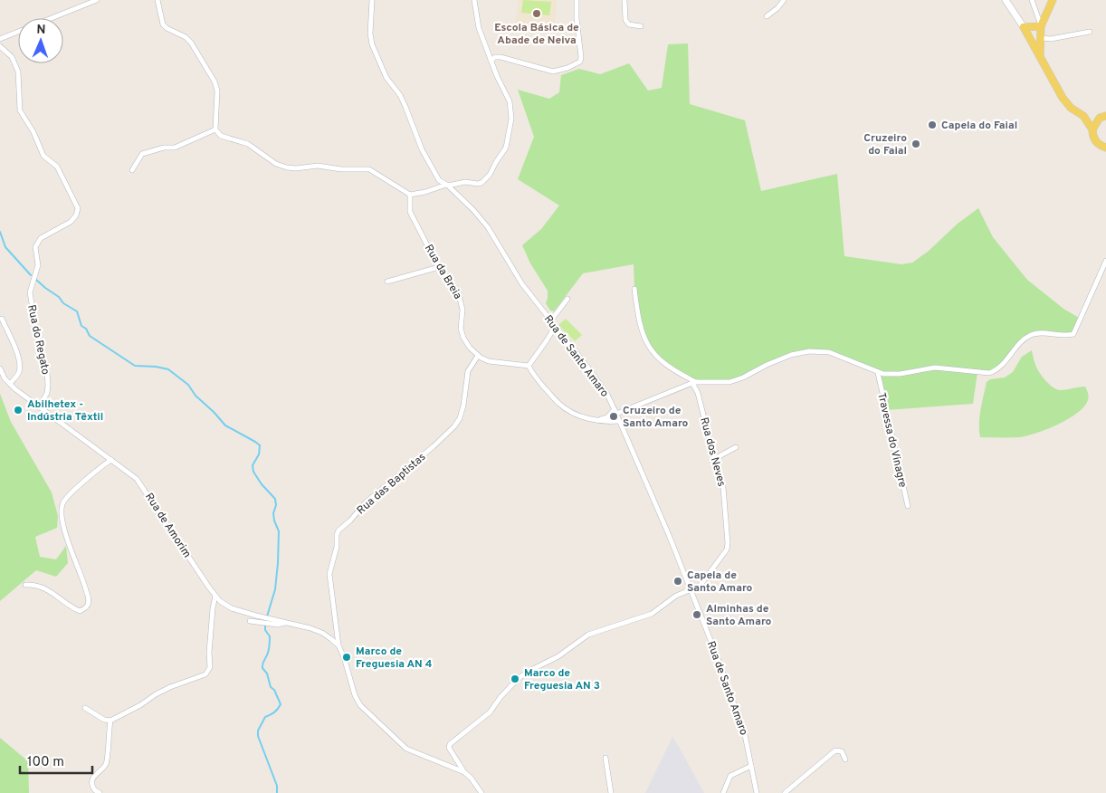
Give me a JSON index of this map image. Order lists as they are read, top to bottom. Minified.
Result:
{"streets":{"street":["Rua da Breia","Rua do Regato","Rua de Santo Amaro","Travessa do Vinagre","Rua dos Neves","Rua das Baptistas","Rua de Amorim"]},"crossings":[["Rua da Breia","Rua das Baptistas"],["Rua do Regato","Rua de Amorim"],["Rua de Santo Amaro","Rua dos Neves"],["Rua dos Neves","Rua de Amorim"],["Rua das Baptistas","Rua de Amorim"]],"places":["Escola Básica de Abade de Neiva","Capela do Faial","Cruzeiro do Faial","Abilhetex - Indústria Têxtil","Cruzeiro de Santo Amaro","Capela de Santo Amaro","Alminhas de Santo Amaro","Marco de Freguesia AN 4","Marco de Freguesia AN 3"],"scale_bar":"100 m","north":"top"}
